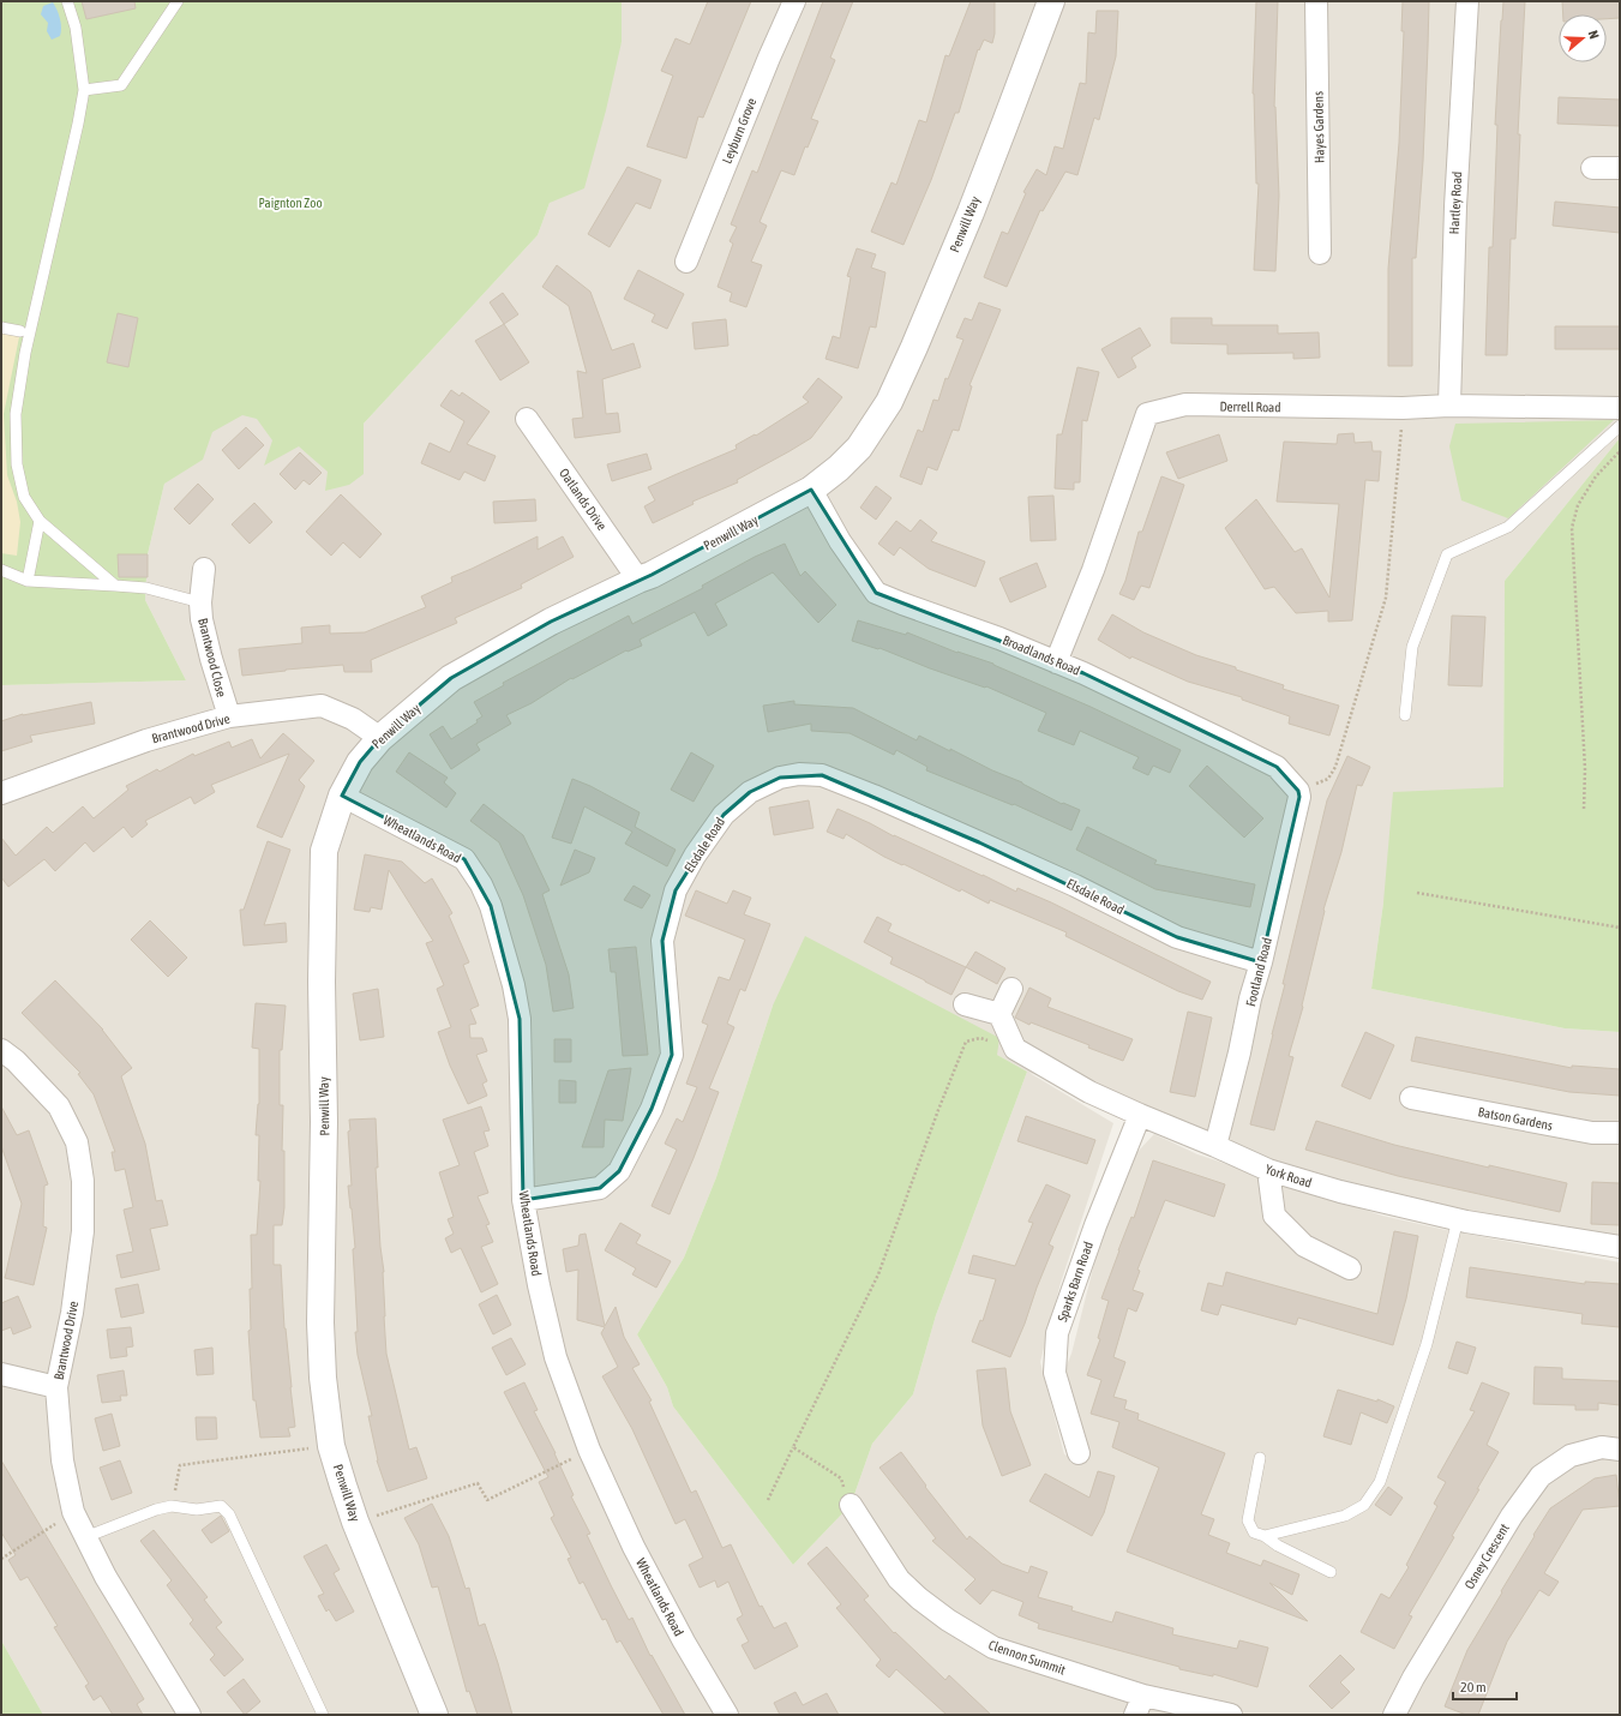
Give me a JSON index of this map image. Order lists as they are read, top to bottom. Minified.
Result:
{"streets":{"street":["Hayes Gardens","Leyburn Grove","Hartley Road","Penwill Way","Derrell Road","Oatlands Drive","Broadlands Road","Brantwood Close","Brantwood Drive","Wheatlands Road","Elsdale Road","Footland Road","Batson Gardens","York Road","Sparks Barn Road","Osney Crescent","Clennon Summit"]},"crossings":[["Hartley Road","Derrell Road"],["Penwill Way","Oatlands Drive"],["Penwill Way","Broadlands Road"],["Penwill Way","Brantwood Drive"],["Penwill Way","Wheatlands Road"],["Derrell Road","Broadlands Road"],["Broadlands Road","Footland Road"],["Brantwood Close","Brantwood Drive"],["Wheatlands Road","Elsdale Road"],["Elsdale Road","Footland Road"],["Footland Road","York Road"],["York Road","Sparks Barn Road"]],"parks":["Paignton Zoo"],"scale_bar":"20 m","north":"right"}
